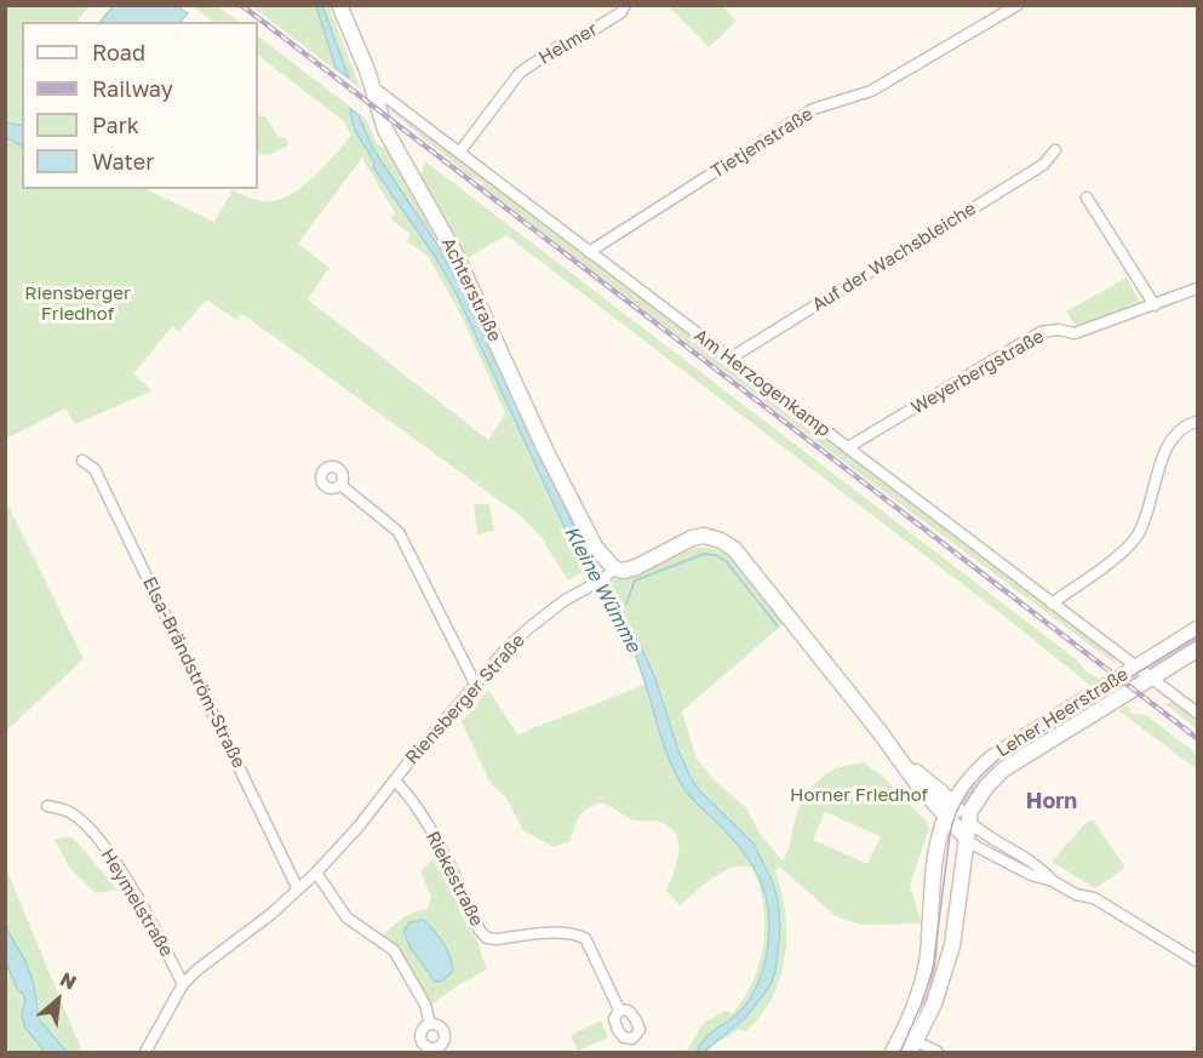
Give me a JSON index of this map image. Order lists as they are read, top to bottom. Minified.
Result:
{"streets":{"main road":["Achterstraße","Riensberger Straße","Leher Heerstraße"],"street":["Helmer","Tietjenstraße","Auf der Wachsbleiche","Weyerbergstraße","Am Herzogenkamp","Elsa-Brändström-Straße","Riekestraße","Heymelstraße"]},"crossings":[["Helmer","Am Herzogenkamp"],["Tietjenstraße","Am Herzogenkamp"],["Auf der Wachsbleiche","Am Herzogenkamp"],["Achterstraße","Am Herzogenkamp"],["Achterstraße","Riensberger Straße"],["Weyerbergstraße","Am Herzogenkamp"],["Am Herzogenkamp","Leher Heerstraße"],["Elsa-Brändström-Straße","Riensberger Straße"],["Riensberger Straße","Leher Heerstraße"],["Riensberger Straße","Riekestraße"],["Riensberger Straße","Heymelstraße"]],"districts":["Horn"],"water":["Kleine Wümme"],"parks":["Riensberger Friedhof","Horner Friedhof"],"legend":["Road","Railway","Park","Water"],"north":"top right"}
